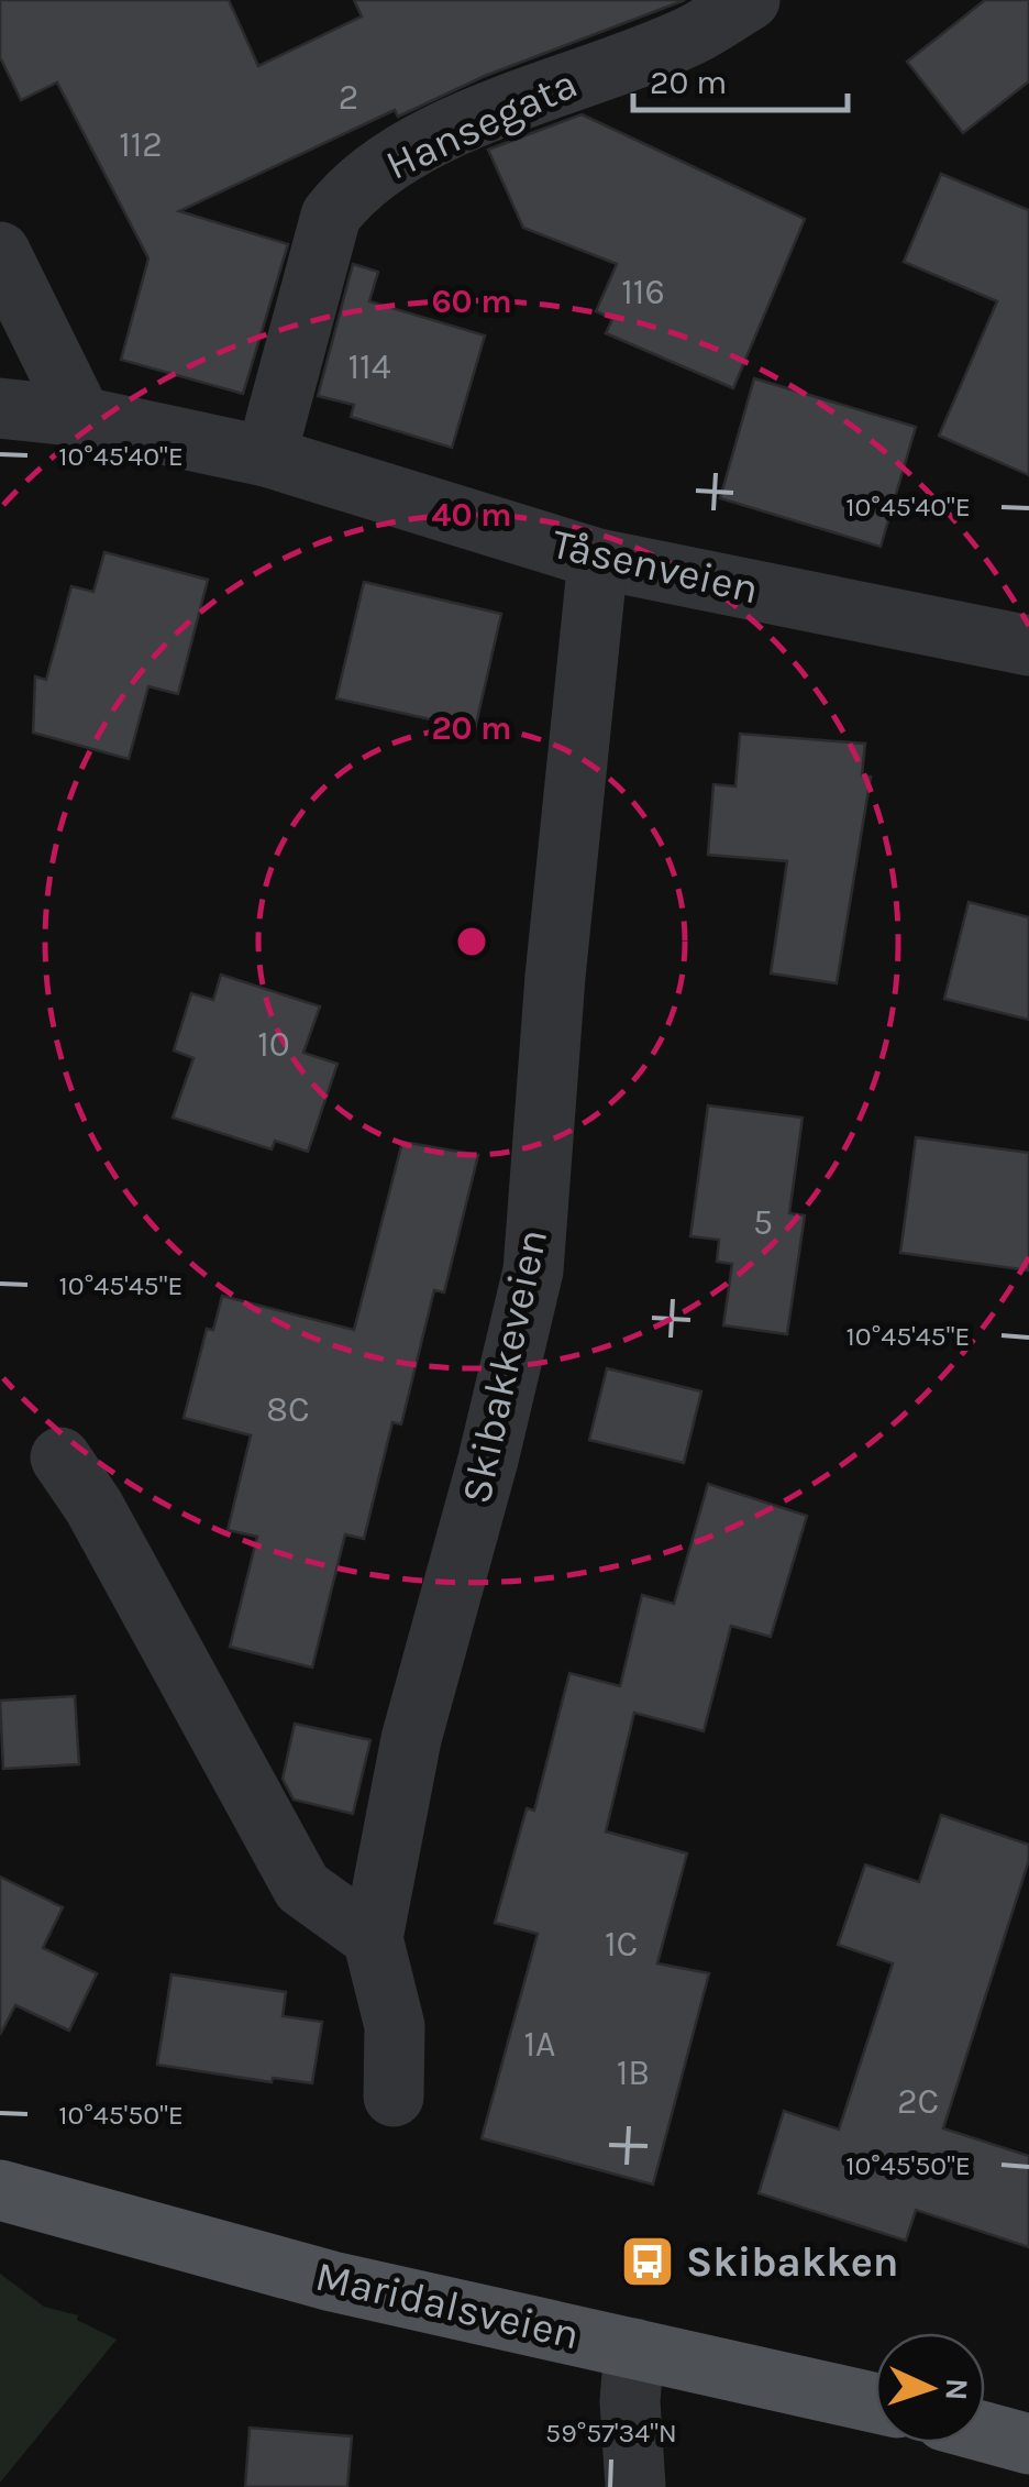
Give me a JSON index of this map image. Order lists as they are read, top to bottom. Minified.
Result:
{"streets":{"main road":["Maridalsveien"],"street":["Hansegata","Tåsenveien","Skibakkeveien"]},"crossings":[["Hansegata","Tåsenveien"],["Tåsenveien","Skibakkeveien"]],"places":{"bus stop":["Skibakken"]},"house_numbers":["2","112","116","114","10","5","8C","1C","1A","1B","2C"],"scale_bar":"20 m","north":"right","coordinates":["10°45'40\"E","10°45'45\"E","10°45'50\"E","59°57'34\"N"],"rings":["60 m","40 m","20 m"]}
